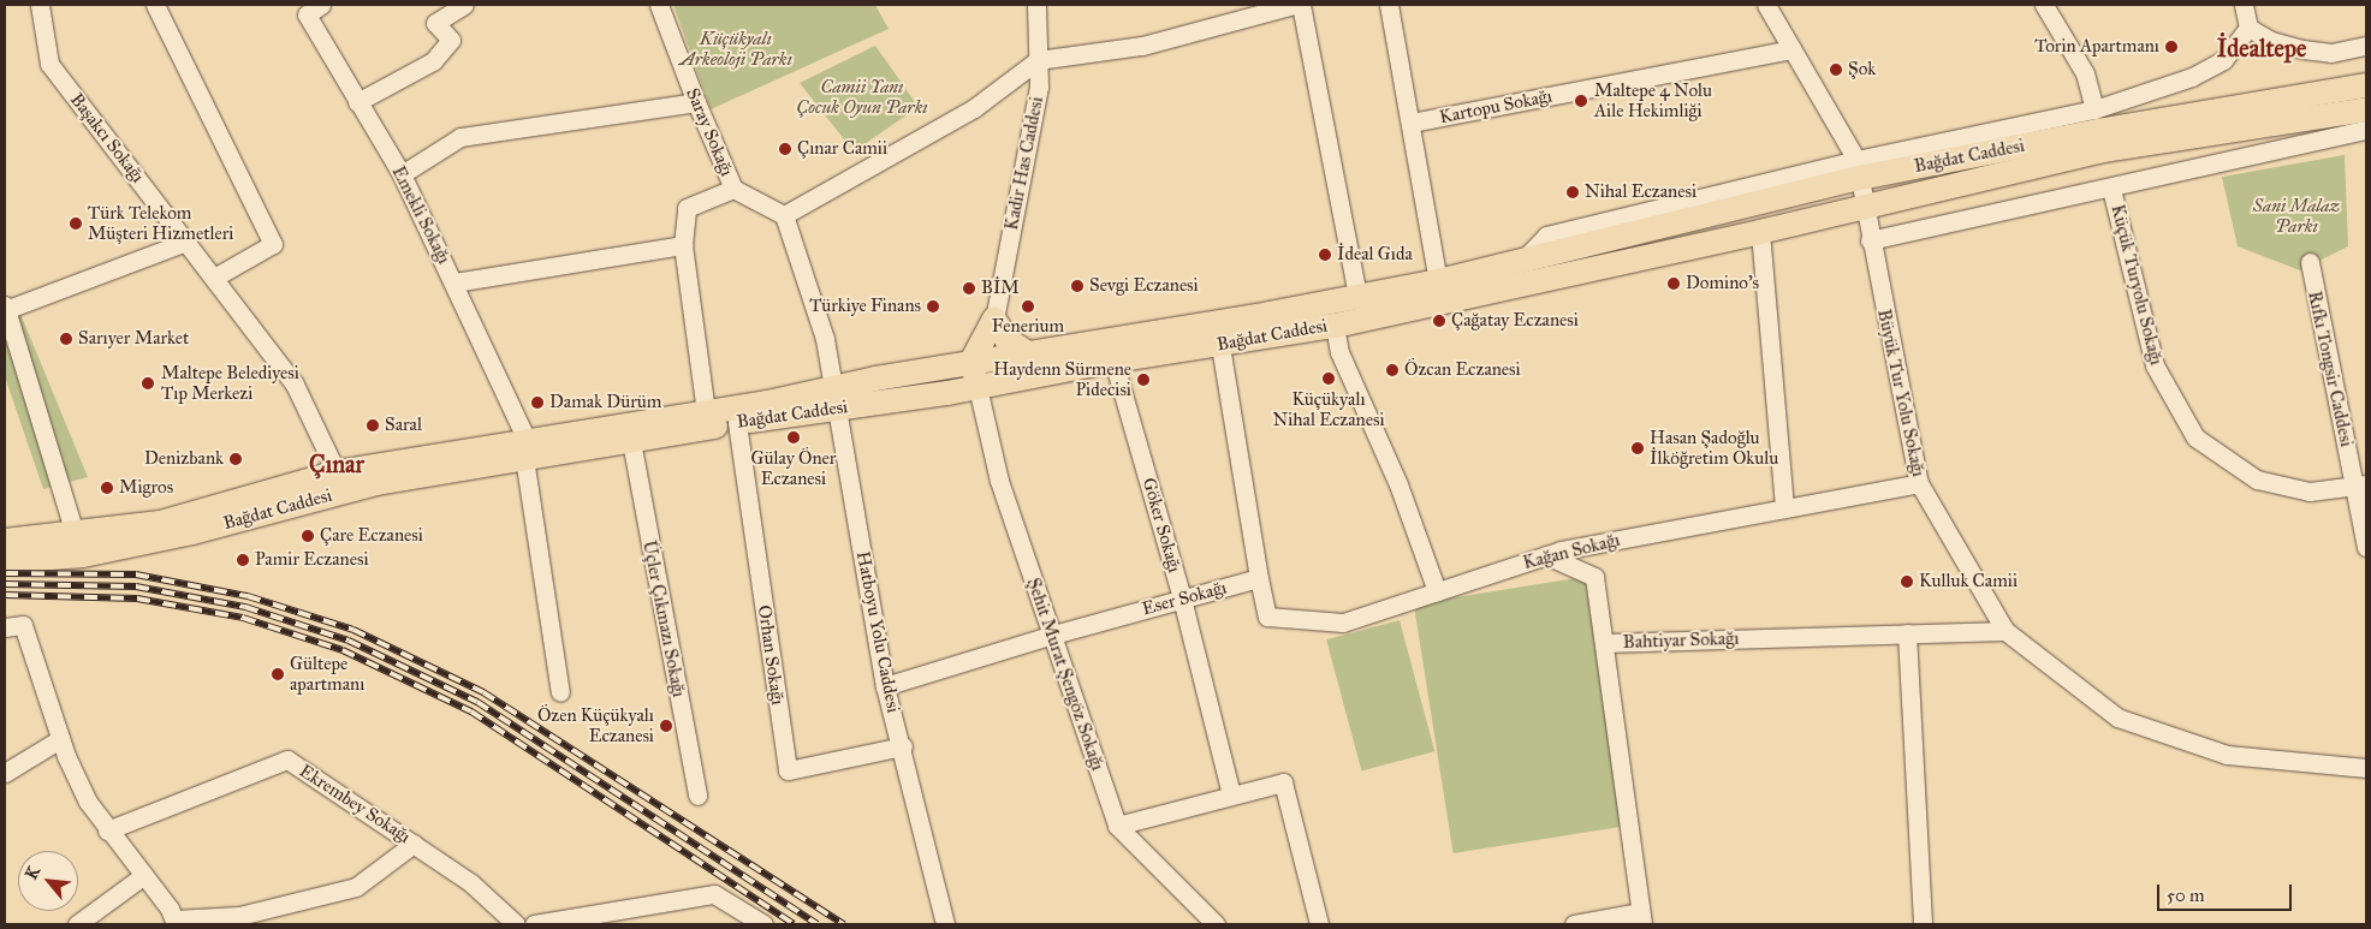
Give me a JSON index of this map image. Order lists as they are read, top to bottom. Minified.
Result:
{"streets":{"main road":["Bağdat Caddesi"],"street":["Kartopu Sokağı","Saray Sokağı","Başakcı Sokağı","Kadir Has Caddesi","Emekli Sokağı","Küçük Turyolu Sokağı","Rıfkı Tongsir Caddesi","Büyük Tur Yolu Sokağı","Göker Sokağı","Kağan Sokağı","Eser Sokağı","Üçler Çıkmazı Sokağı","Hatboyu Yolu Caddesi","Bahtiyar Sokağı","Orhan Sokağı","Şehit Murat Şengöz Sokağı","Ekrembey Sokağı"]},"crossings":[["Kartopu Sokağı","Büyük Tur Yolu Sokağı"],["Başakcı Sokağı","Bağdat Caddesi"],["Bağdat Caddesi","Emekli Sokağı"],["Bağdat Caddesi","Büyük Tur Yolu Sokağı"],["Bağdat Caddesi","Göker Sokağı"],["Bağdat Caddesi","Üçler Çıkmazı Sokağı"],["Bağdat Caddesi","Hatboyu Yolu Caddesi"],["Bağdat Caddesi","Orhan Sokağı"],["Bağdat Caddesi","Şehit Murat Şengöz Sokağı"],["Küçük Turyolu Sokağı","Rıfkı Tongsir Caddesi"],["Büyük Tur Yolu Sokağı","Kağan Sokağı"],["Büyük Tur Yolu Sokağı","Bahtiyar Sokağı"],["Göker Sokağı","Eser Sokağı"],["Kağan Sokağı","Eser Sokağı"],["Eser Sokağı","Hatboyu Yolu Caddesi"],["Eser Sokağı","Şehit Murat Şengöz Sokağı"],["Hatboyu Yolu Caddesi","Orhan Sokağı"]],"districts":["İdealtepe","Çınar"],"parks":["Küçükyalı Arkeoloji Parkı","Camii Yanı Çocuk Oyun Parkı","Sani Malaz Parkı"],"places":["Torin Apartmanı","Şok","Maltepe 4 Nolu Aile Hekimliği","Çınar Camii","Nihal Eczanesi","Türk Telekom Müşteri Hizmetleri","İdeal Gıda","Domino's","Sevgi Eczanesi","BİM","Türkiye Finans","Fenerium","Çağatay Eczanesi","Sarıyer Market","Özcan Eczanesi","Küçükyalı Nihal Eczanesi","Haydenn Sürmene Pidecisi","Maltepe Belediyesi Tıp Merkezi","Damak Dürüm","Saral","Gülay Öner Eczanesi","Hasan Şadoğlu İlköğretim Okulu","Denizbank","Migros","Çare Eczanesi","Pamir Eczanesi","Kulluk Camii","Gültepe apartmanı","Özen Küçükyalı Eczanesi"],"scale_bar":"50 m","north":"top left"}
